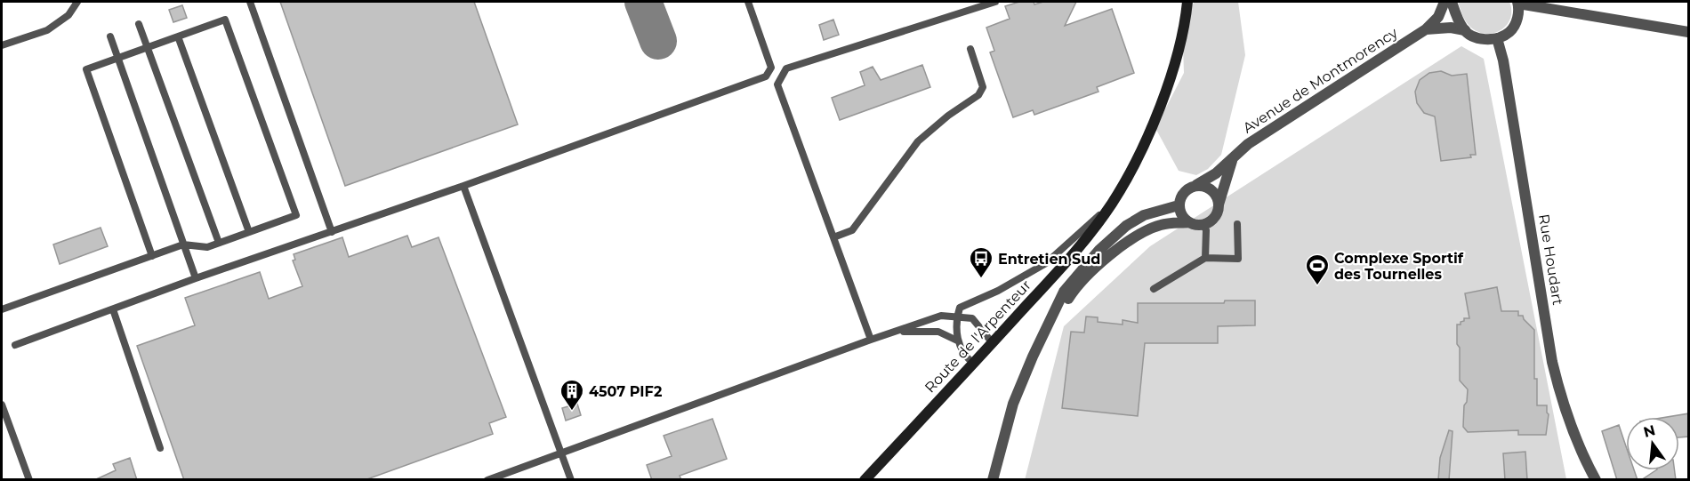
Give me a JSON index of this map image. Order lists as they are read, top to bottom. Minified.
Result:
{"streets":{"main road":["Route de l'Arpenteur"],"street":["Avenue de Montmorency","Rue Houdart"]},"crossings":[["Avenue de Montmorency","Rue Houdart"]],"places":{"bus stop":["Entretien Sud"],"sports":["Complexe Sportif des Tournelles"],"building":["4507 PIF2"]},"north":"top"}
